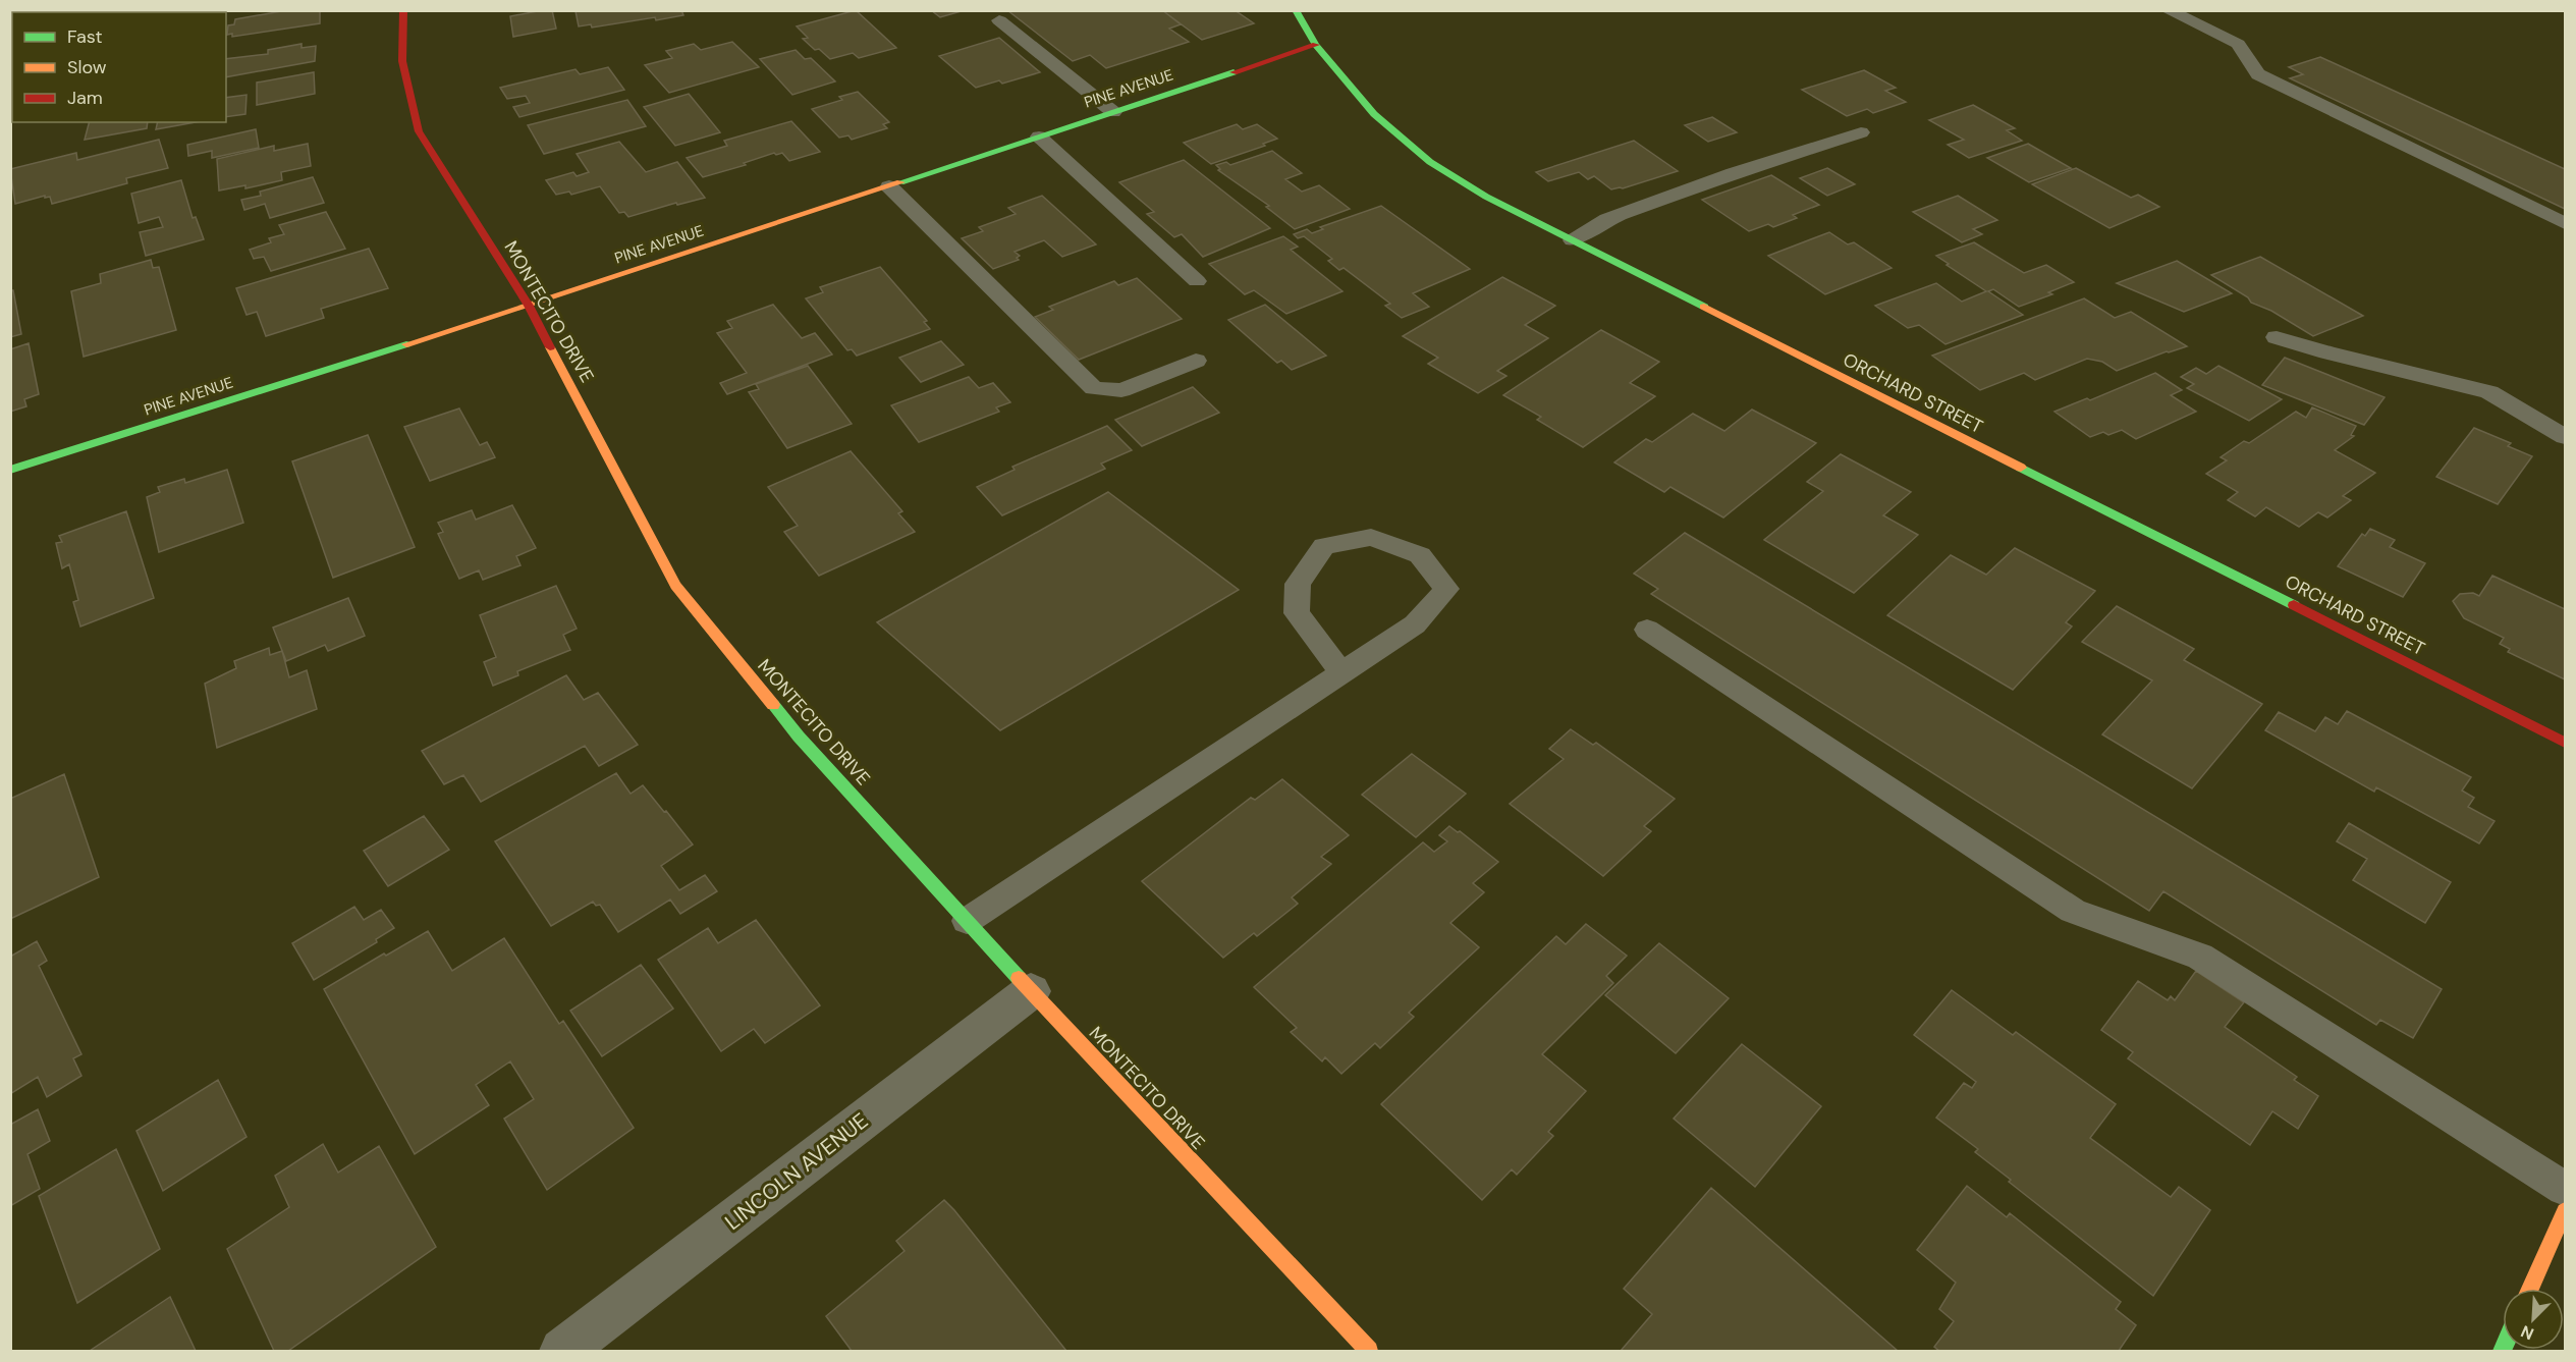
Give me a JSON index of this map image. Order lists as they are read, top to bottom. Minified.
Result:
{"streets":{"street":["PINE AVENUE","MONTECITO DRIVE","ORCHARD STREET","LINCOLN AVENUE"]},"crossings":[["PINE AVENUE","MONTECITO DRIVE"],["PINE AVENUE","ORCHARD STREET"],["MONTECITO DRIVE","LINCOLN AVENUE"]],"legend":["Fast","Slow","Jam"],"north":"bottom left"}
